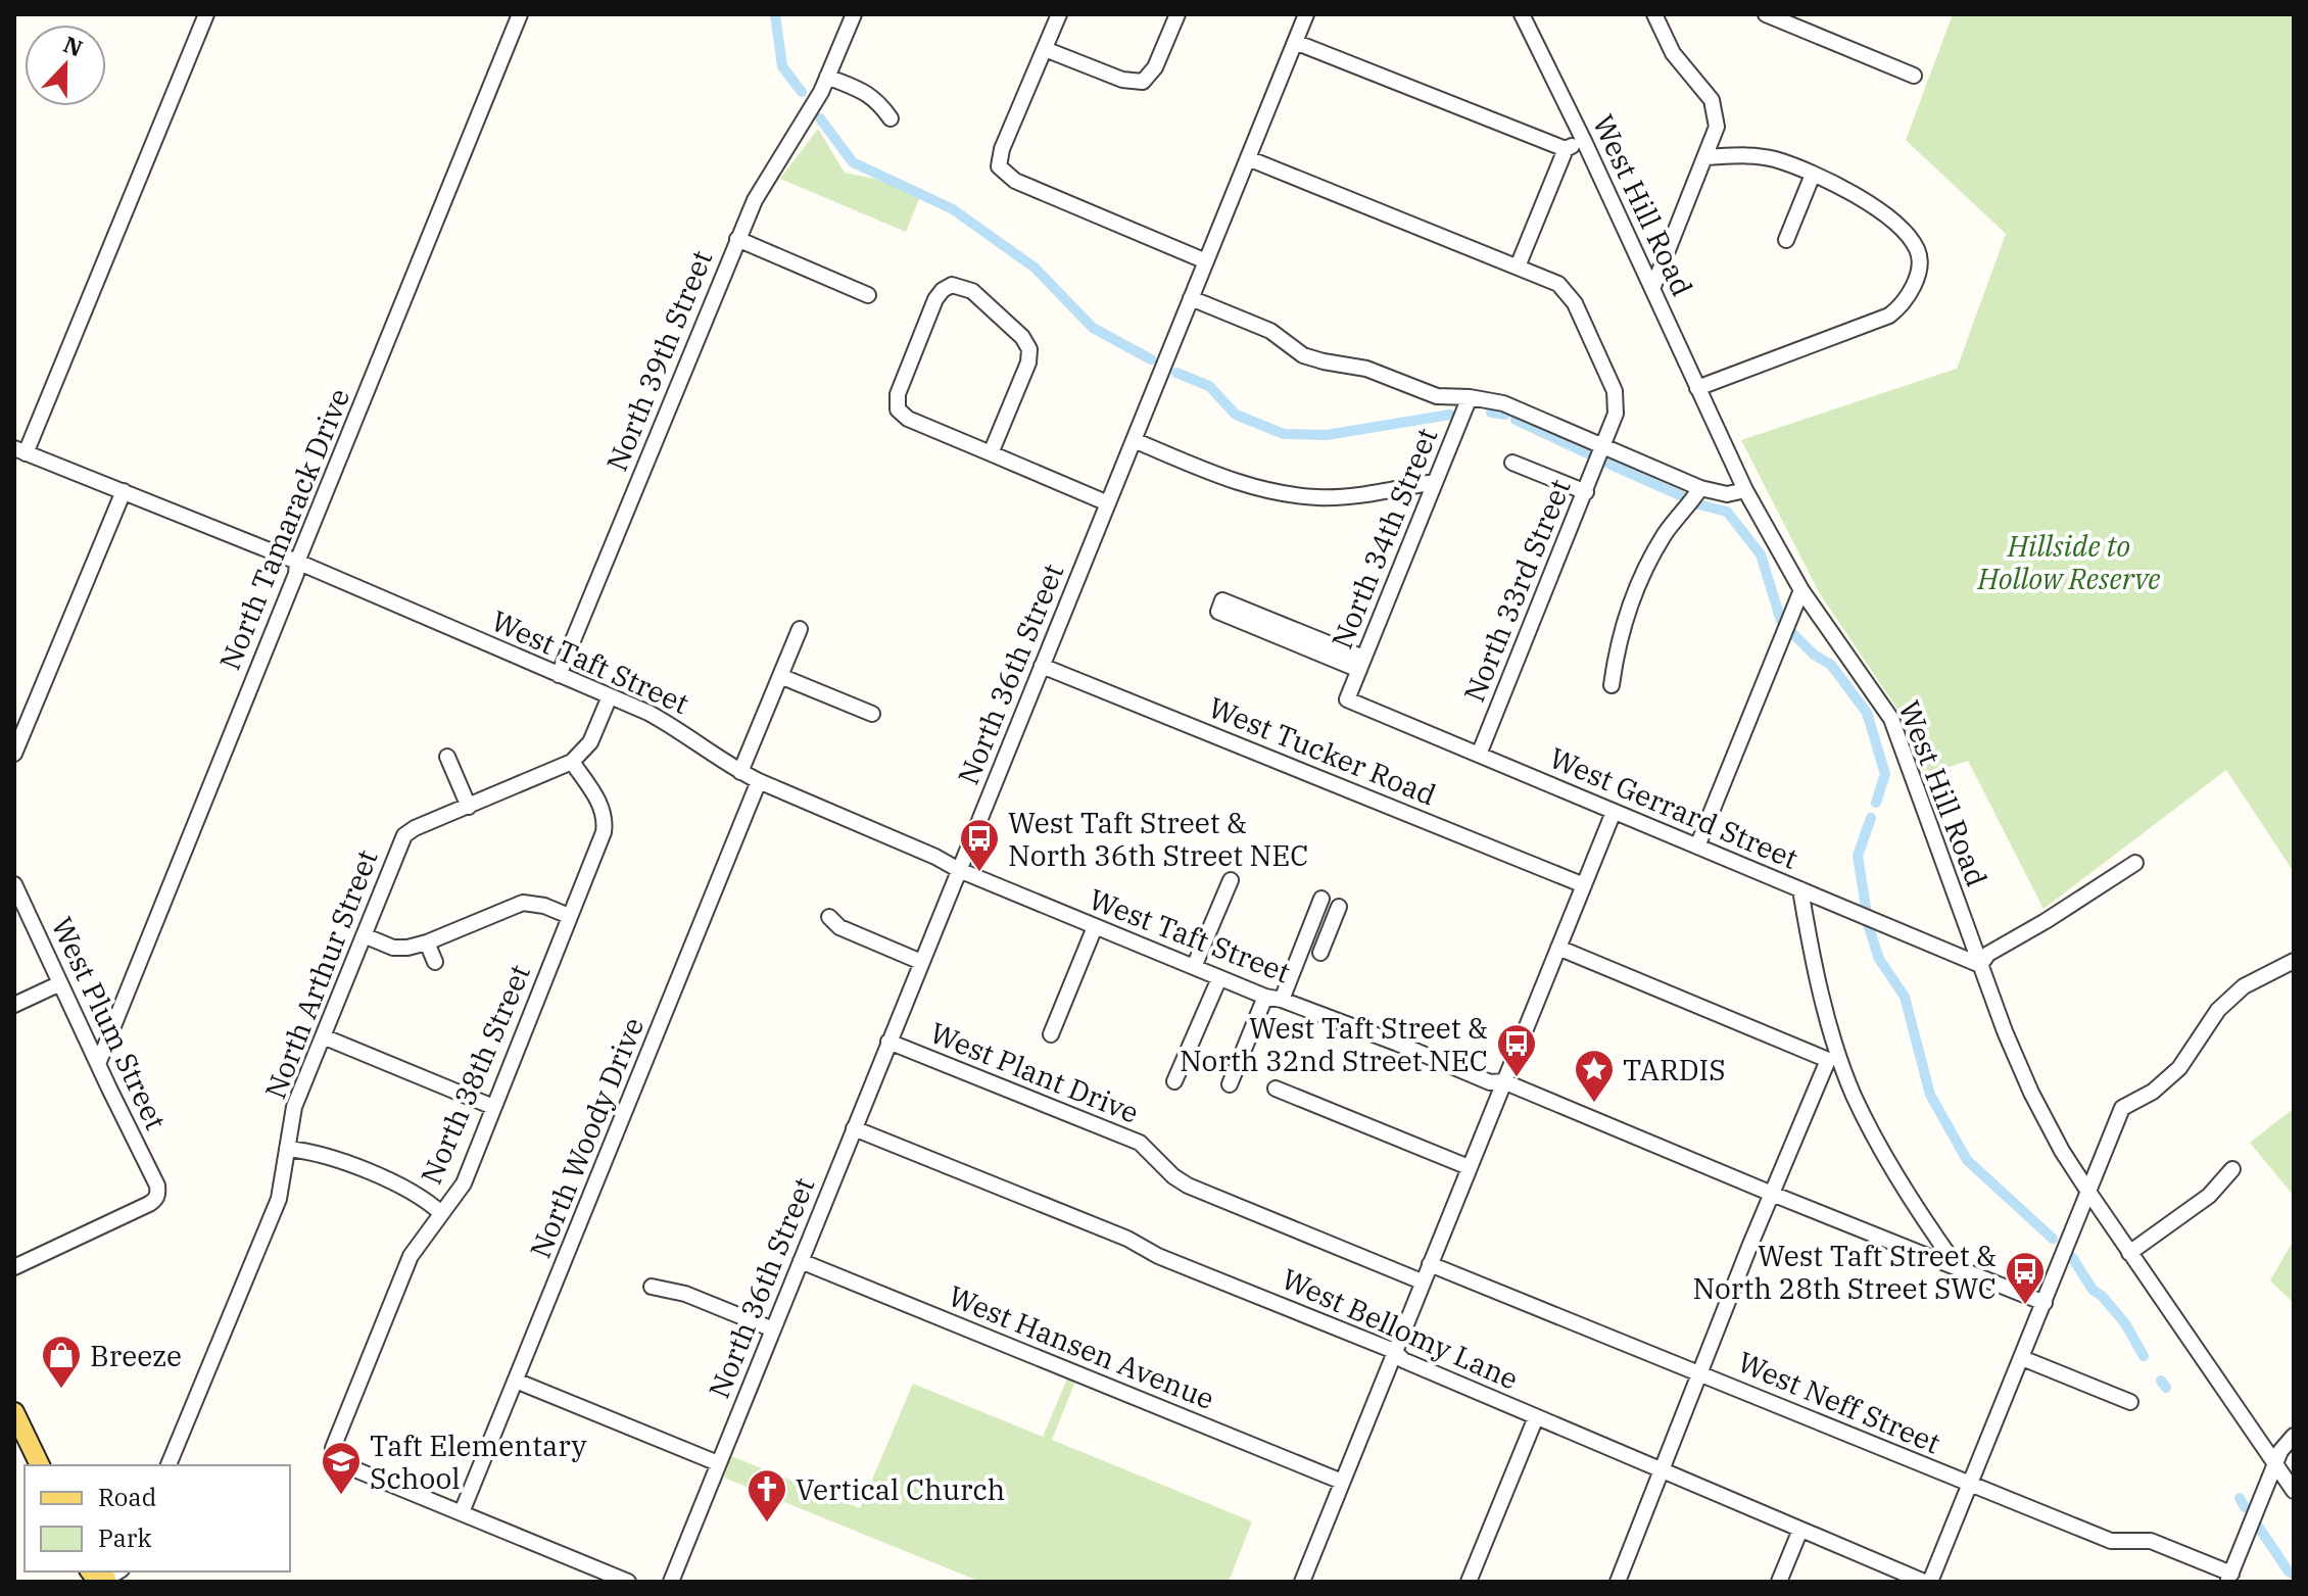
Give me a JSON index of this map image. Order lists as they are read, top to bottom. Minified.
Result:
{"streets":{"street":["West Hill Road","North 39th Street","North Tamarack Drive","North 34th Street","North 33rd Street","West Taft Street","North 36th Street","West Tucker Road","West Gerrard Street","North Arthur Street","West Plum Street","West Plant Drive","North 38th Street","North Woody Drive","West Bellomy Lane","West Hansen Avenue","West Neff Street"]},"crossings":[["West Hill Road","West Gerrard Street"],["North 39th Street","West Taft Street"],["North Tamarack Drive","West Taft Street"],["North Tamarack Drive","West Plum Street"],["North 34th Street","West Gerrard Street"],["North 33rd Street","North 36th Street"],["North 33rd Street","West Gerrard Street"],["West Taft Street","North 36th Street"],["West Taft Street","North Woody Drive"],["North 36th Street","West Tucker Road"],["North 36th Street","West Plant Drive"],["North 36th Street","West Bellomy Lane"],["North 36th Street","West Hansen Avenue"],["North Arthur Street","North 38th Street"],["North 38th Street","North Woody Drive"]],"parks":["Hillside to Hollow Reserve"],"places":{"bus stop":["West Taft Street & North 36th Street NEC","West Taft Street & North 32nd Street NEC","West Taft Street & North 28th Street SWC"],"place":["TARDIS"],"shop":["Breeze"],"school or university":["Taft Elementary School"],"church":["Vertical Church"]},"legend":["Road","Park"],"north":"top"}
